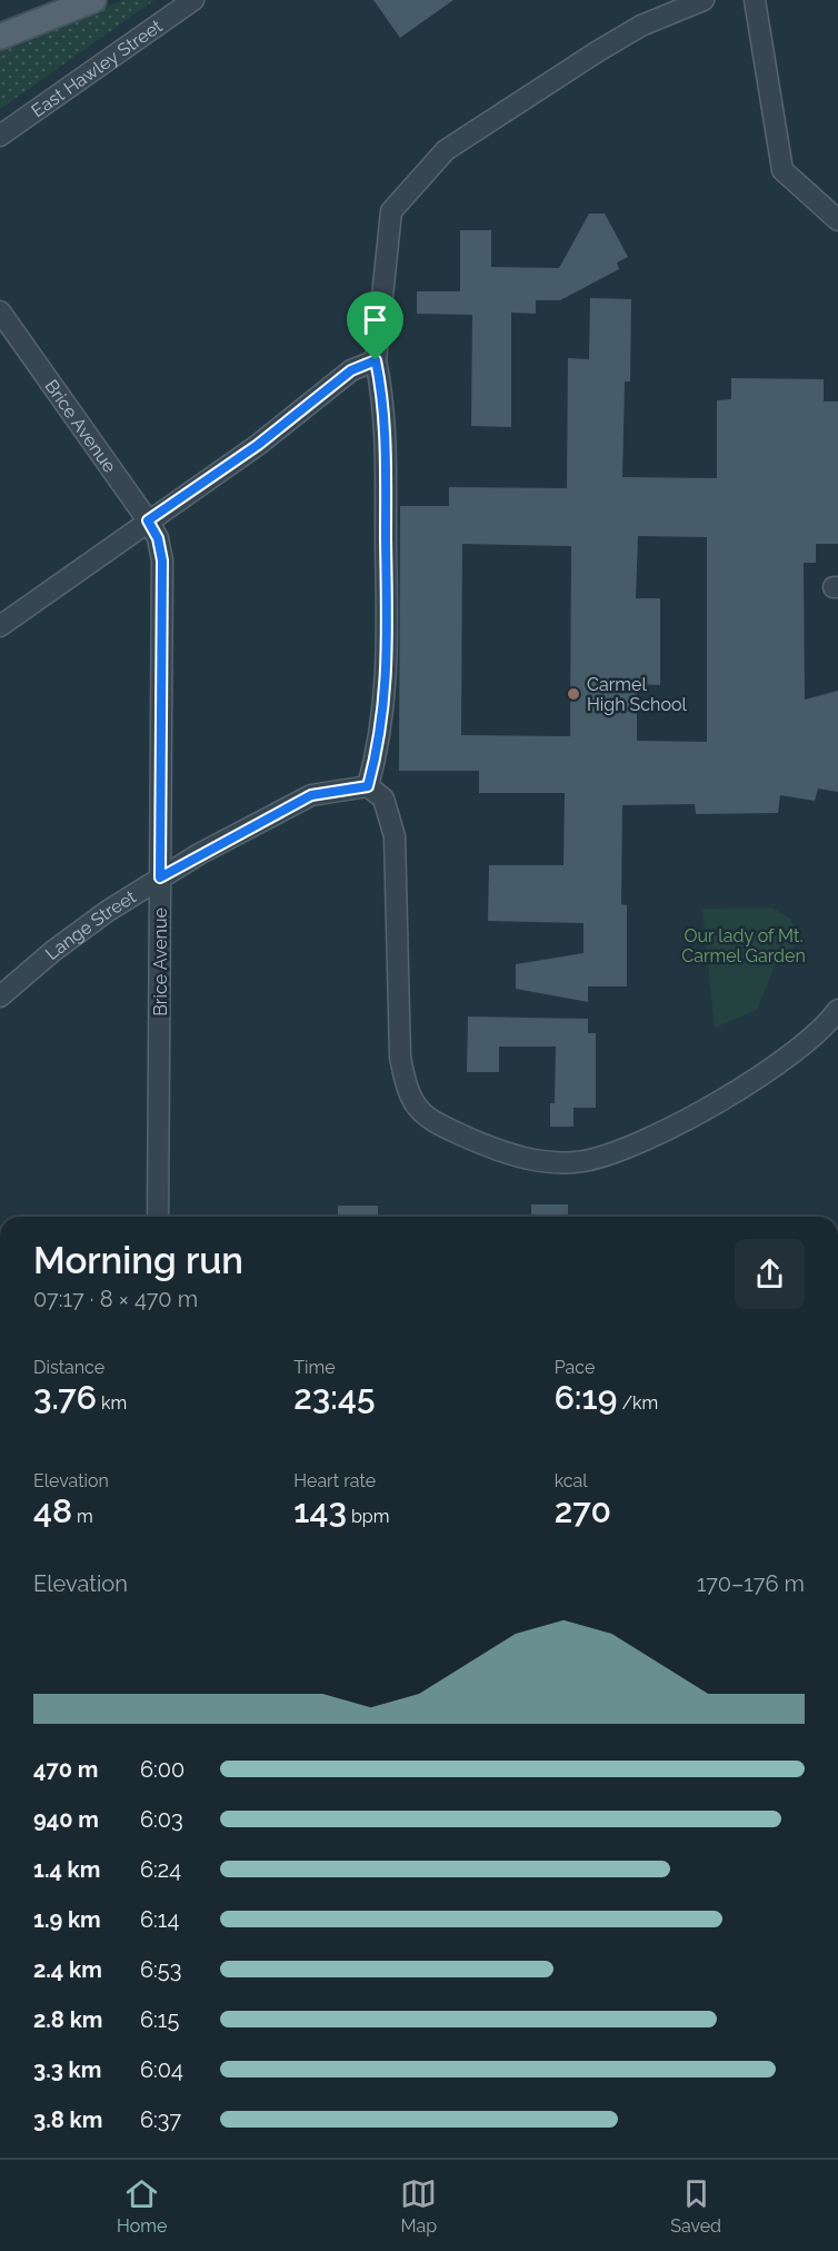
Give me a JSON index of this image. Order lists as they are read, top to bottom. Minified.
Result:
{"streets":{"street":["East Hawley Street","Brice Avenue","Lange Street"]},"crossings":[["Brice Avenue","Lange Street"]],"parks":["Our lady of Mt. Carmel Garden"],"places":["Carmel High School"],"page":{"heading":["Morning run","07:17 · 8 × 470 m"],"stats":[["Distance","3.76 km"],["Time","23:45"],["Pace","6:19 /km"],["Elevation","48 m"],["Heart rate","143 bpm"],["kcal","270"]],"chart":["Elevation","170–176 m"],"list":[{"name":"470 m","note":"6:00"},{"name":"940 m","note":"6:03"},{"name":"1.4 km","note":"6:24"},{"name":"1.9 km","note":"6:14"},{"name":"2.4 km","note":"6:53"},{"name":"2.8 km","note":"6:15"},{"name":"3.3 km","note":"6:04"},{"name":"3.8 km","note":"6:37"}],"tabs":["Home","Map","Saved"]}}
